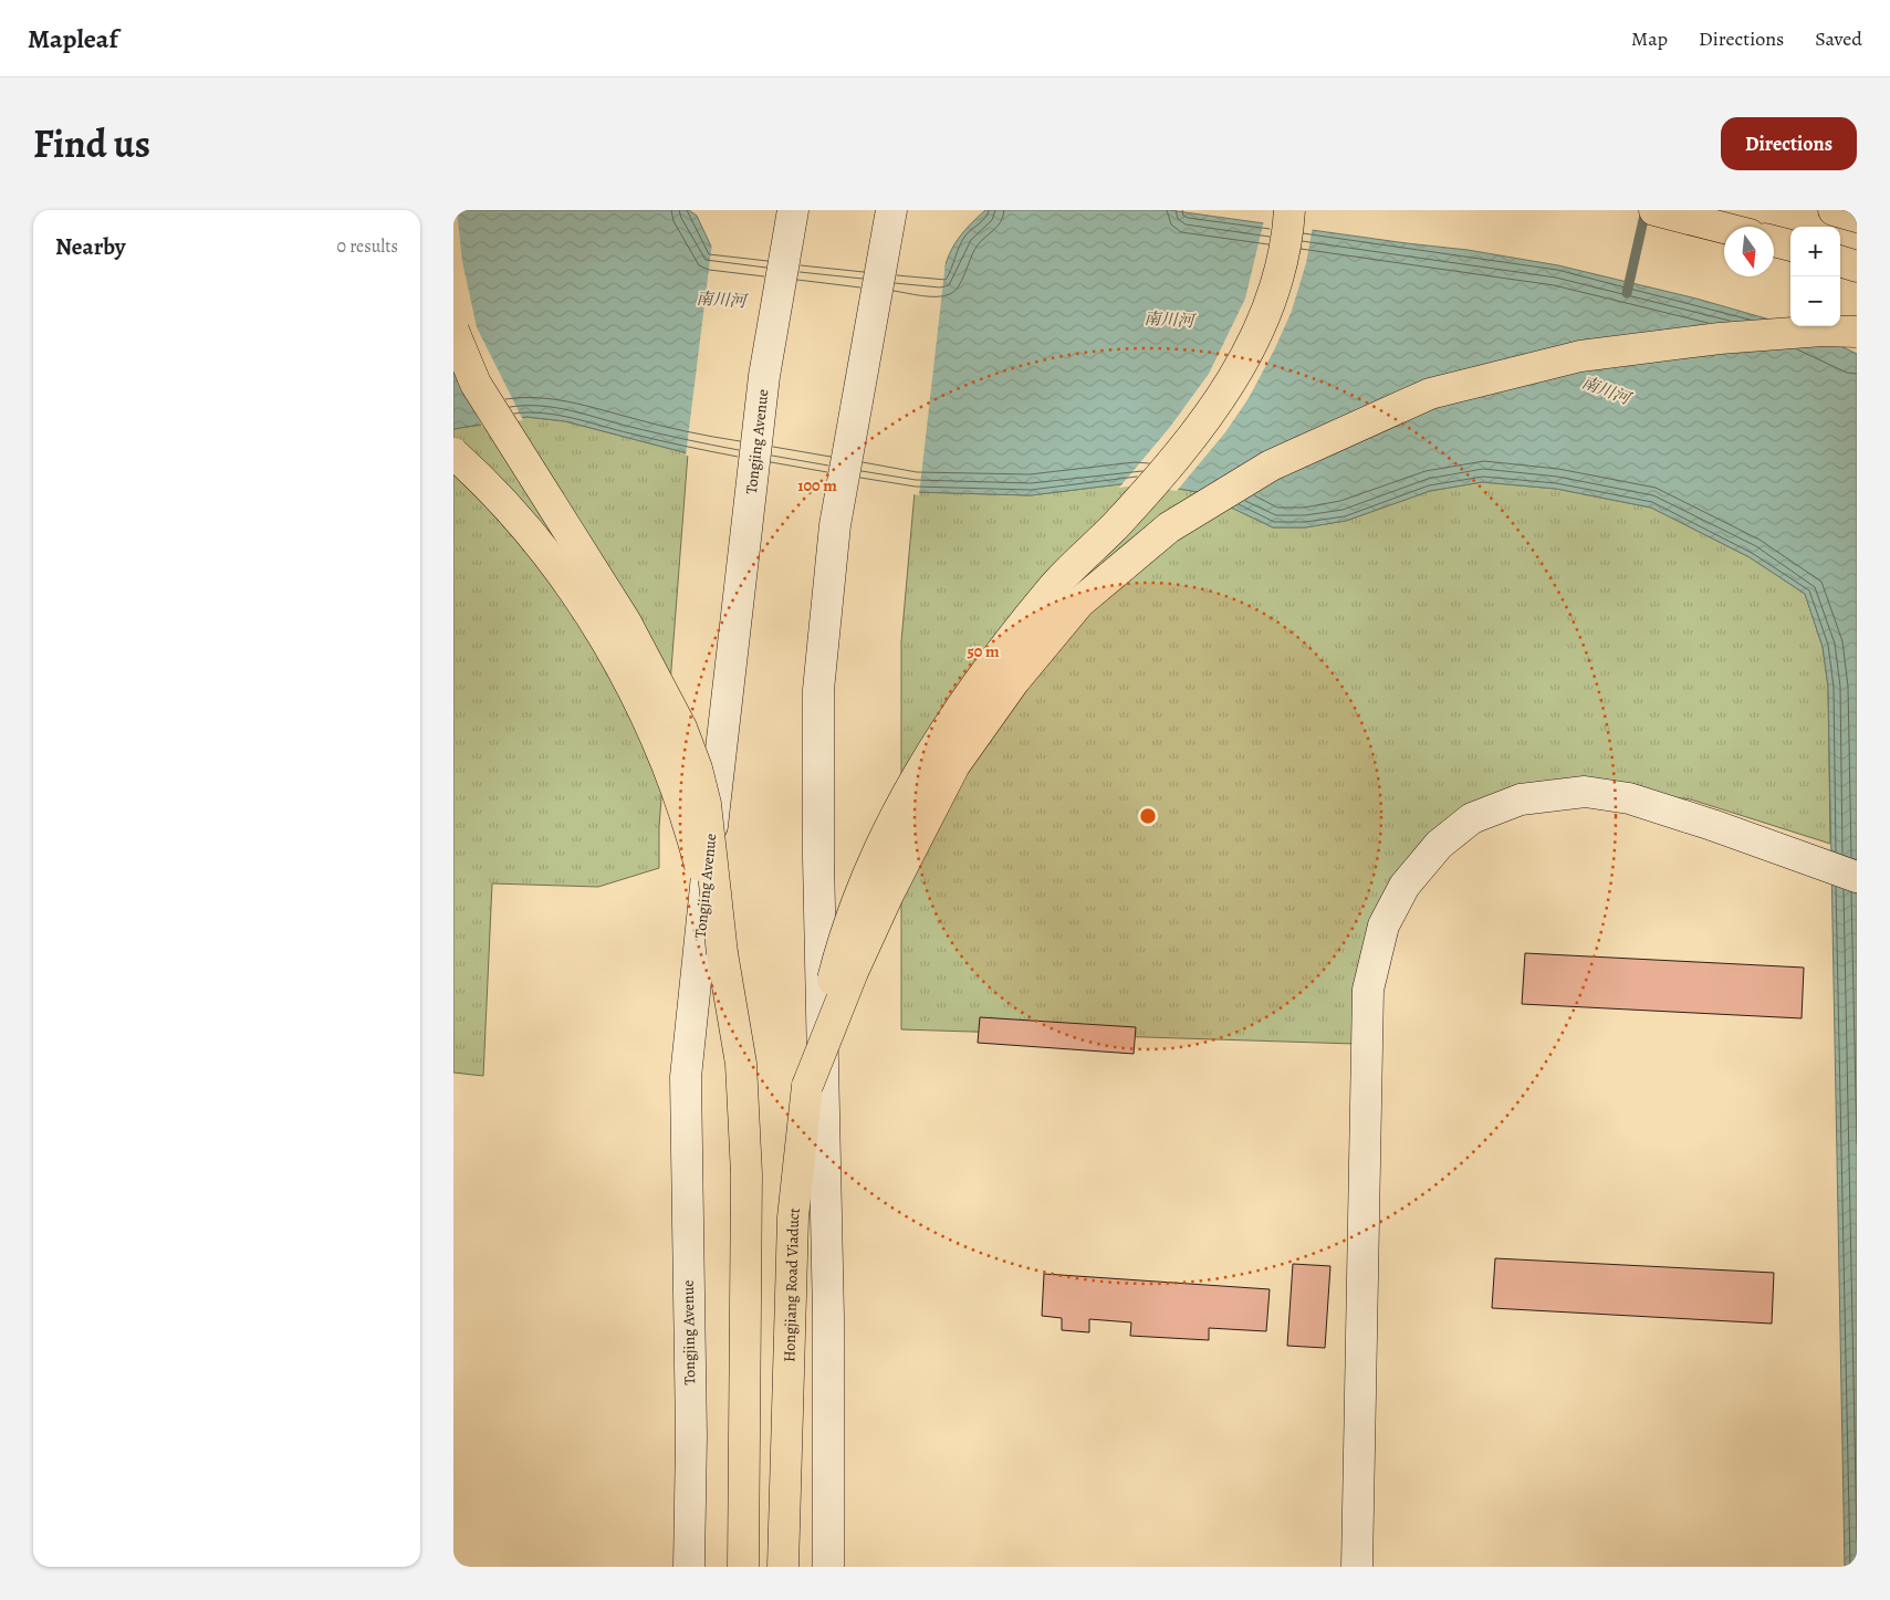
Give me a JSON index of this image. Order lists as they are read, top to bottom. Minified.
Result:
{"streets":{"main road":["Tongjing Avenue","Hongjiang Road Viaduct"]},"water":["南川河"],"north":"bottom","page":{"header":"Mapleaf","nav":["Map","Directions","Saved"],"title":"Find us","buttons":"Directions","heading":["Nearby","0 results"],"map_buttons":["+","−"]},"rings":["100 m","50 m"]}
